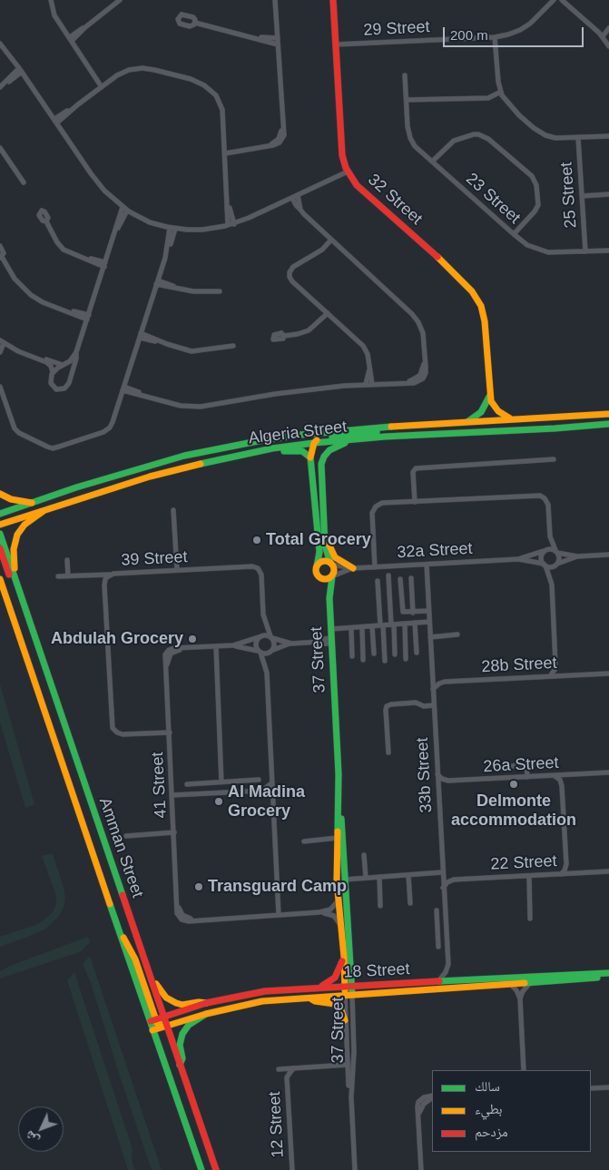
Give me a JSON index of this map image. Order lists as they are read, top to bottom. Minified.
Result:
{"streets":{"main road":["32 Street","Algeria Street","37 Street","Amman Street","18 Street"],"street":["29 Street","25 Street","23 Street","32a Street","39 Street","28b Street","26a Street","33b Street","41 Street","22 Street","12 Street"]},"crossings":[["29 Street","32 Street"],["25 Street","23 Street"],["32a Street","37 Street"],["32a Street","33b Street"],["39 Street","41 Street"],["37 Street","18 Street"],["37 Street","12 Street"],["28b Street","33b Street"],["26a Street","33b Street"],["33b Street","22 Street"],["33b Street","18 Street"],["Amman Street","18 Street"]],"places":["Total Grocery","Abdulah Grocery","Delmonte accommodation","Al Madina Grocery","Transguard Camp"],"legend":["سالك","بطيء","مزدحم"],"scale_bar":"200 m","north":"bottom left"}
